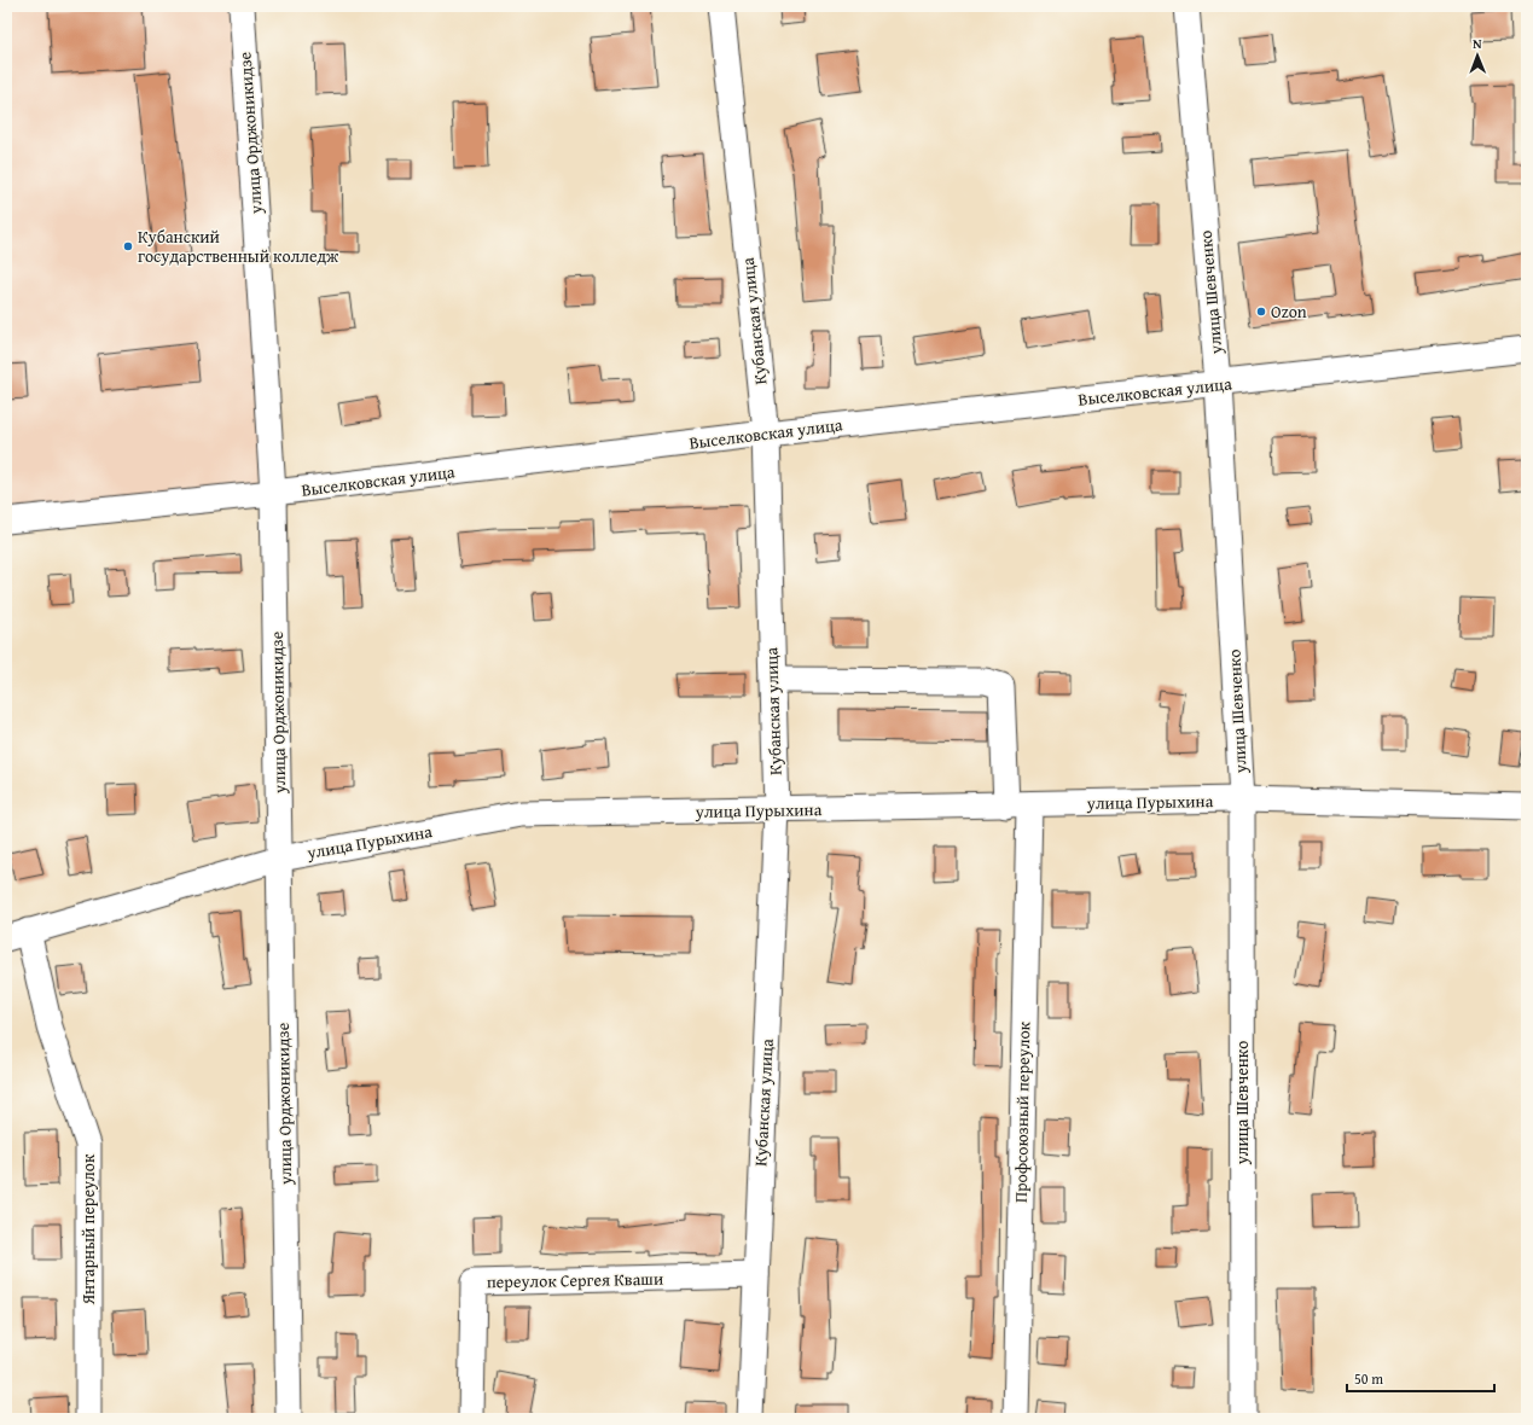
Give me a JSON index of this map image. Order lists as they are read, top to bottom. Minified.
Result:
{"streets":{"street":["улица Орджоникидзе","улица Шевченко","Кубанская улица","Выселковская улица","улица Пурыхина","Профсоюзный переулок","Янтарный переулок","переулок Сергея Кваши"]},"crossings":[["улица Орджоникидзе","Выселковская улица"],["улица Орджоникидзе","улица Пурыхина"],["улица Шевченко","Выселковская улица"],["улица Шевченко","улица Пурыхина"],["Кубанская улица","Выселковская улица"],["Кубанская улица","улица Пурыхина"],["Кубанская улица","Профсоюзный переулок"],["Кубанская улица","переулок Сергея Кваши"],["улица Пурыхина","Профсоюзный переулок"],["улица Пурыхина","Янтарный переулок"]],"places":["Кубанский государственный колледж","Ozon"],"scale_bar":"50 m","north":"top"}
